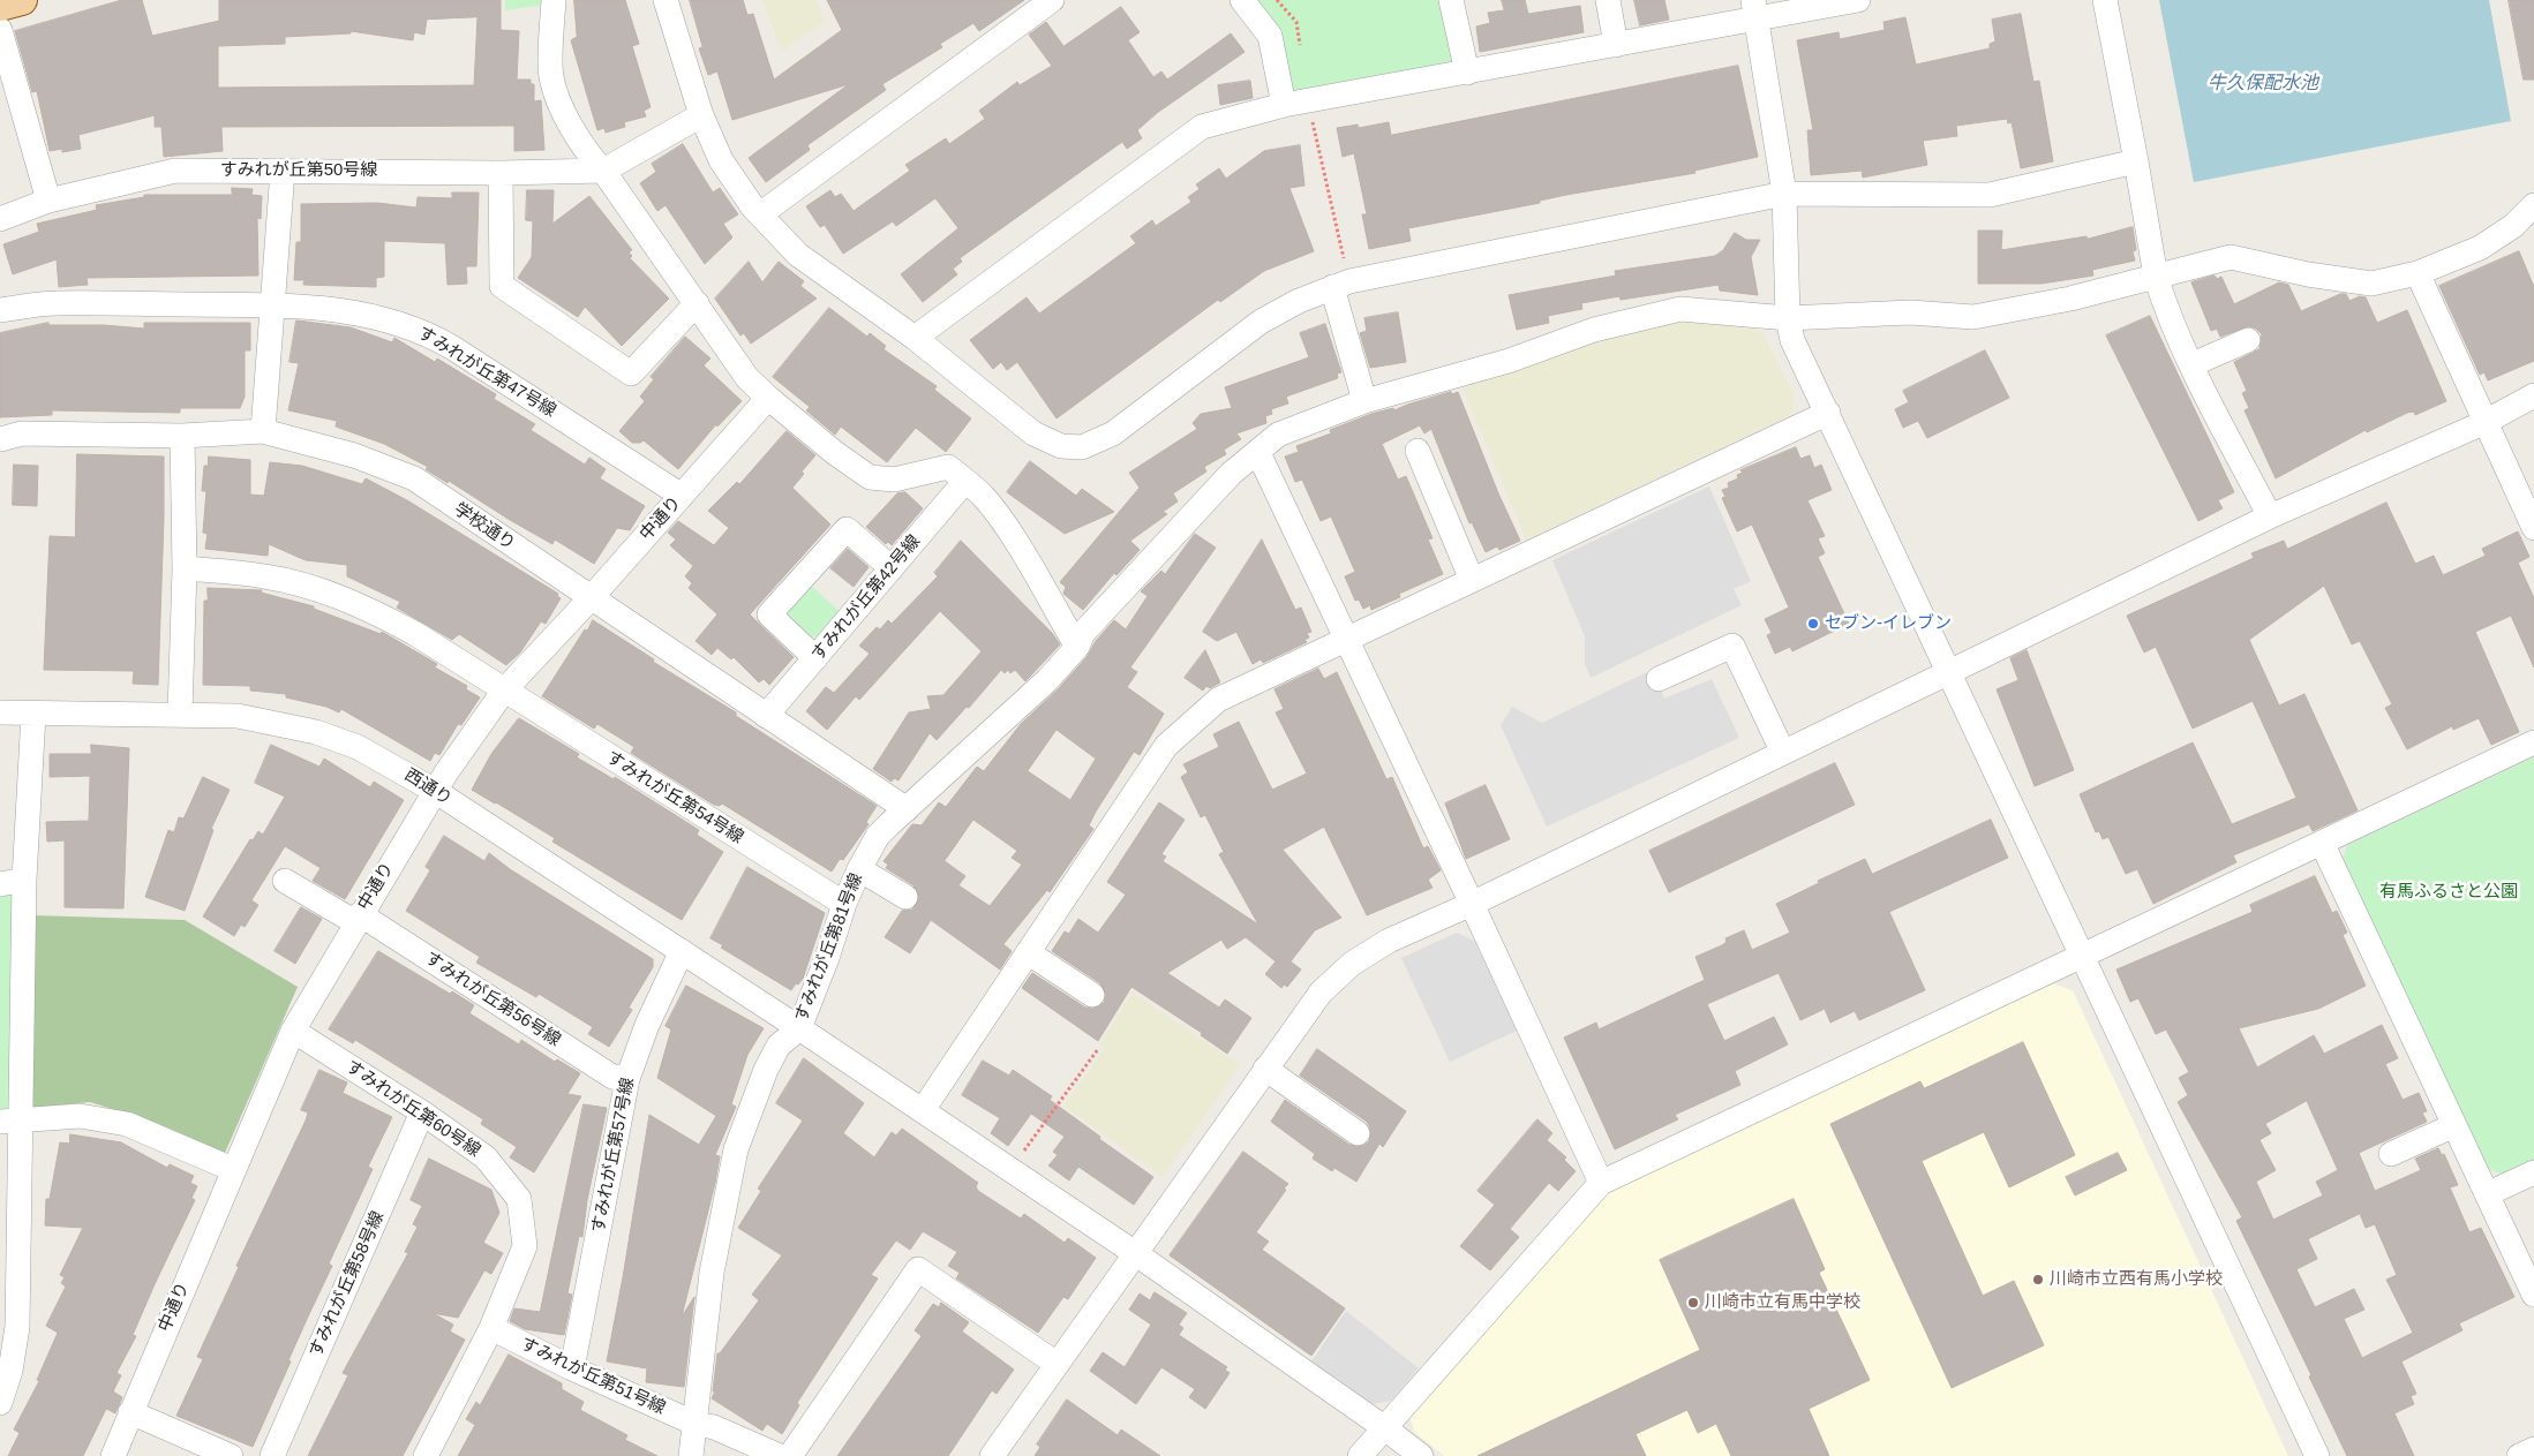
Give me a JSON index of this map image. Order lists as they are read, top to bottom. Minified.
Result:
{"streets":{"street":["すみれが丘第50号線","すみれが丘第47号線","中通り","学校通り","すみれが丘第42号線","西通り","すみれが丘第54号線","すみれが丘第81号線","すみれが丘第56号線","すみれが丘第60号線","すみれが丘第57号線","すみれが丘第58号線","すみれが丘第51号線"]},"crossings":[["すみれが丘第47号線","中通り"],["中通り","学校通り"],["中通り","西通り"],["中通り","すみれが丘第54号線"],["中通り","すみれが丘第56号線"],["中通り","すみれが丘第60号線"],["学校通り","すみれが丘第42号線"],["学校通り","すみれが丘第81号線"],["西通り","すみれが丘第81号線"],["西通り","すみれが丘第57号線"],["すみれが丘第54号線","すみれが丘第81号線"],["すみれが丘第81号線","すみれが丘第51号線"],["すみれが丘第56号線","すみれが丘第57号線"],["すみれが丘第60号線","すみれが丘第58号線"],["すみれが丘第60号線","すみれが丘第51号線"],["すみれが丘第57号線","すみれが丘第51号線"]],"water":["牛久保配水池"],"parks":["有馬ふるさと公園"],"places":["セブン-イレブン","川崎市立西有馬小学校","川崎市立有馬中学校"]}
